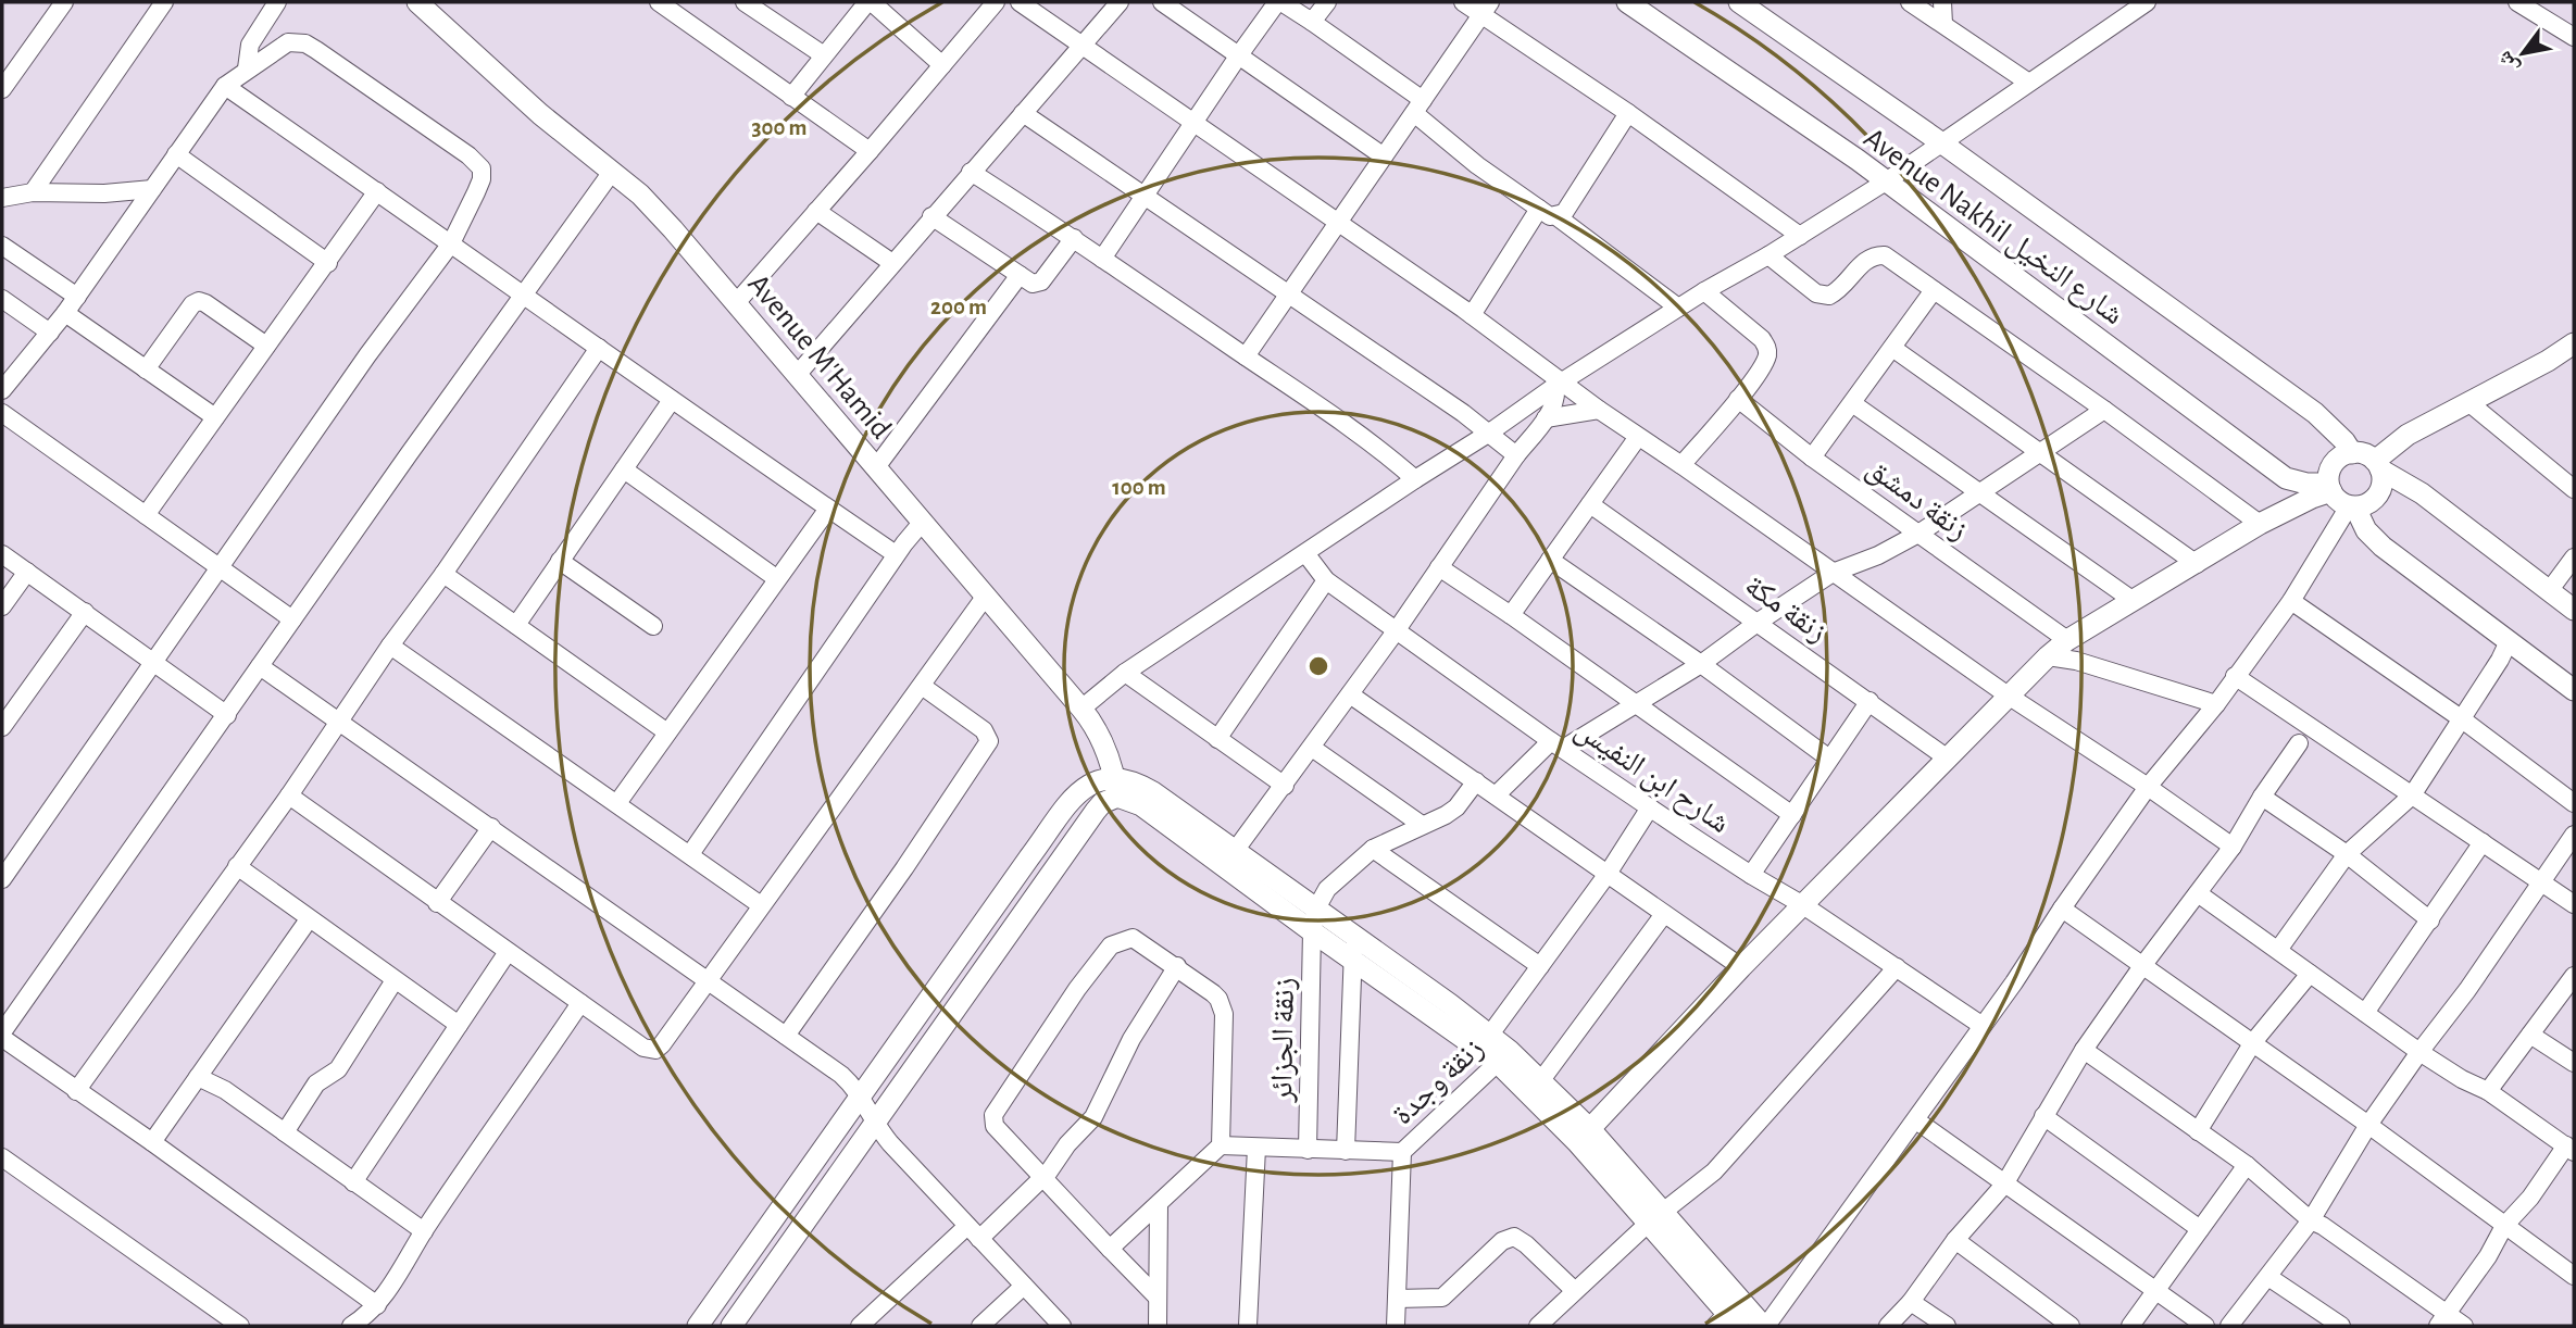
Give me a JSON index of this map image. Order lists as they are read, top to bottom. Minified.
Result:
{"streets":{"street":["Avenue Nakhil شارع النخيل","Avenue M'Hamid","زنقة دمشق","زنقة مكة","شارح ابن النفيس","زنقة الجزائر","زنقة وجدة"]},"north":"bottom left","rings":["300 m","200 m","100 m"]}
